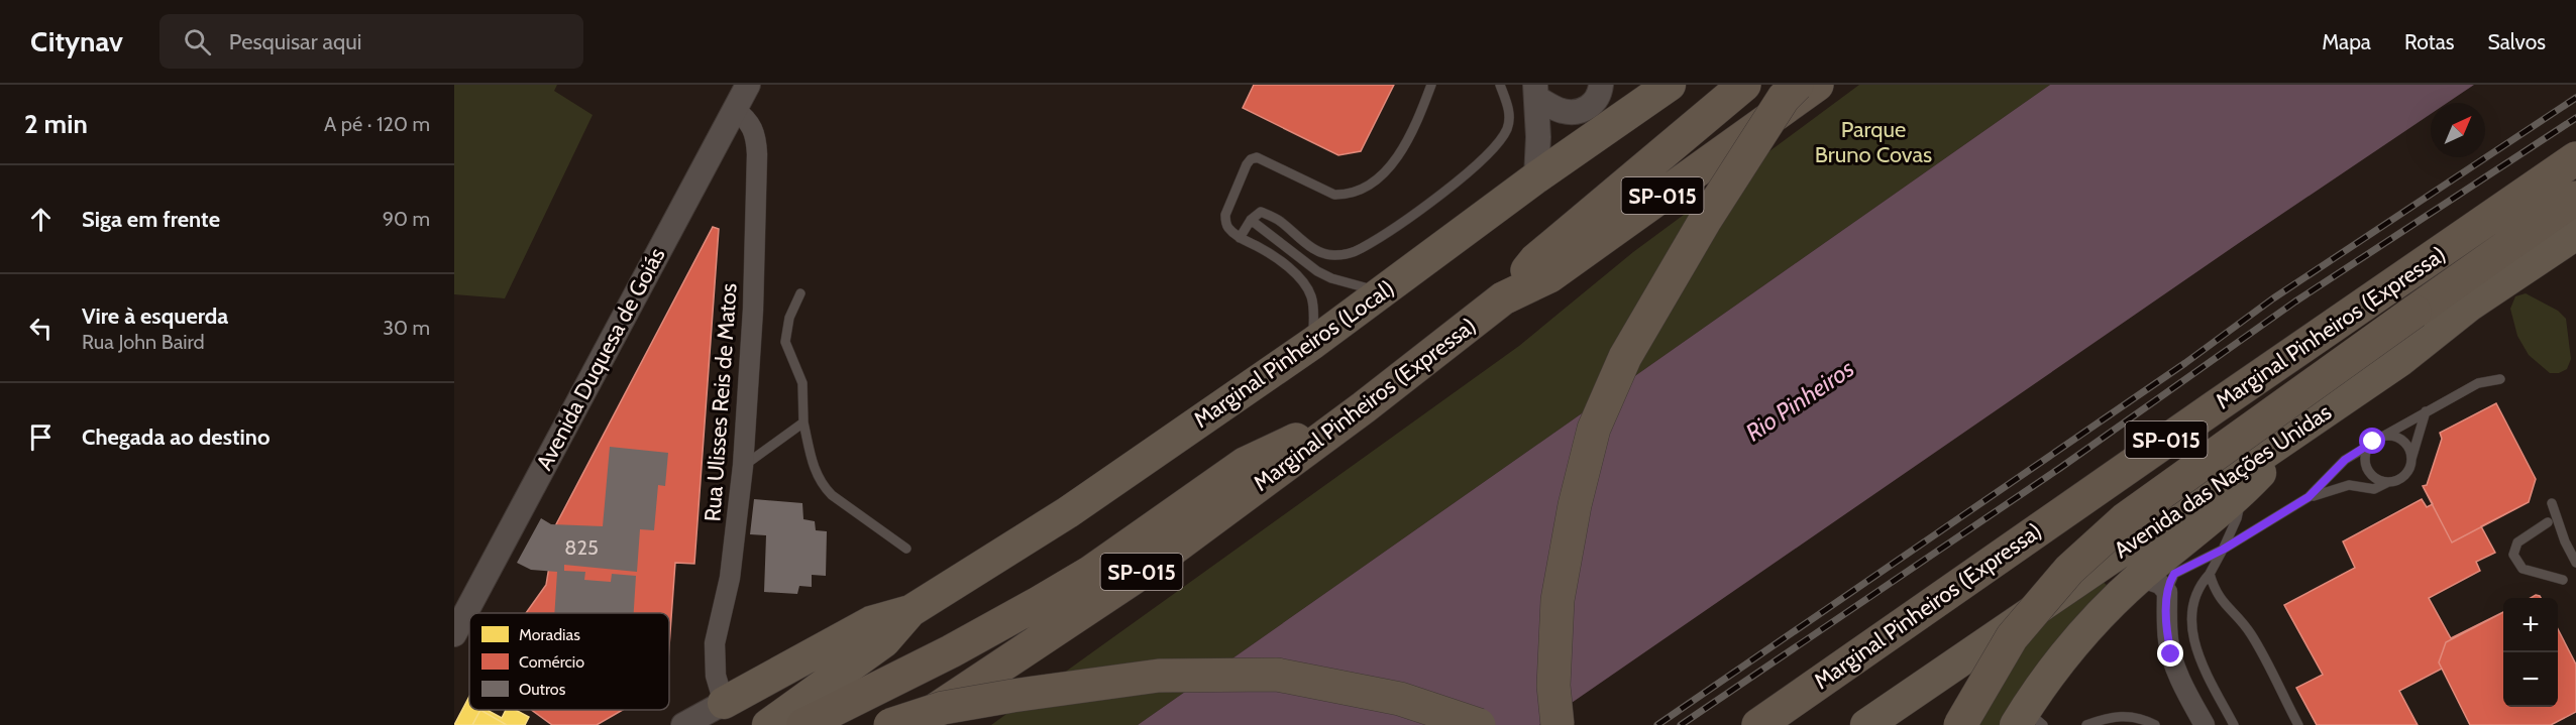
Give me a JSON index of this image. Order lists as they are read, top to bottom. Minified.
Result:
{"streets":{"highway":["SP-015","Marginal Pinheiros (Expressa)","Marginal Pinheiros (Local)","Avenida das Nações Unidas"],"street":["Avenida Duquesa de Goiás","Rua Ulisses Reis de Matos"]},"crossings":[["Avenida Duquesa de Goiás","Rua Ulisses Reis de Matos"]],"water":["Rio Pinheiros"],"parks":["Parque Bruno Covas"],"house_numbers":["825"],"legend":["Moradias","Comércio","Outros"],"north":"top right","page":{"header":"Citynav","search":"Pesquisar aqui","nav":["Mapa","Rotas","Salvos"],"heading":["2 min","A pé · 120 m"],"list":[["Siga em frente","90 m"],["Vire à esquerda","Rua John Baird","30 m"],"Chegada ao destino"],"map_buttons":["+","−"]}}
